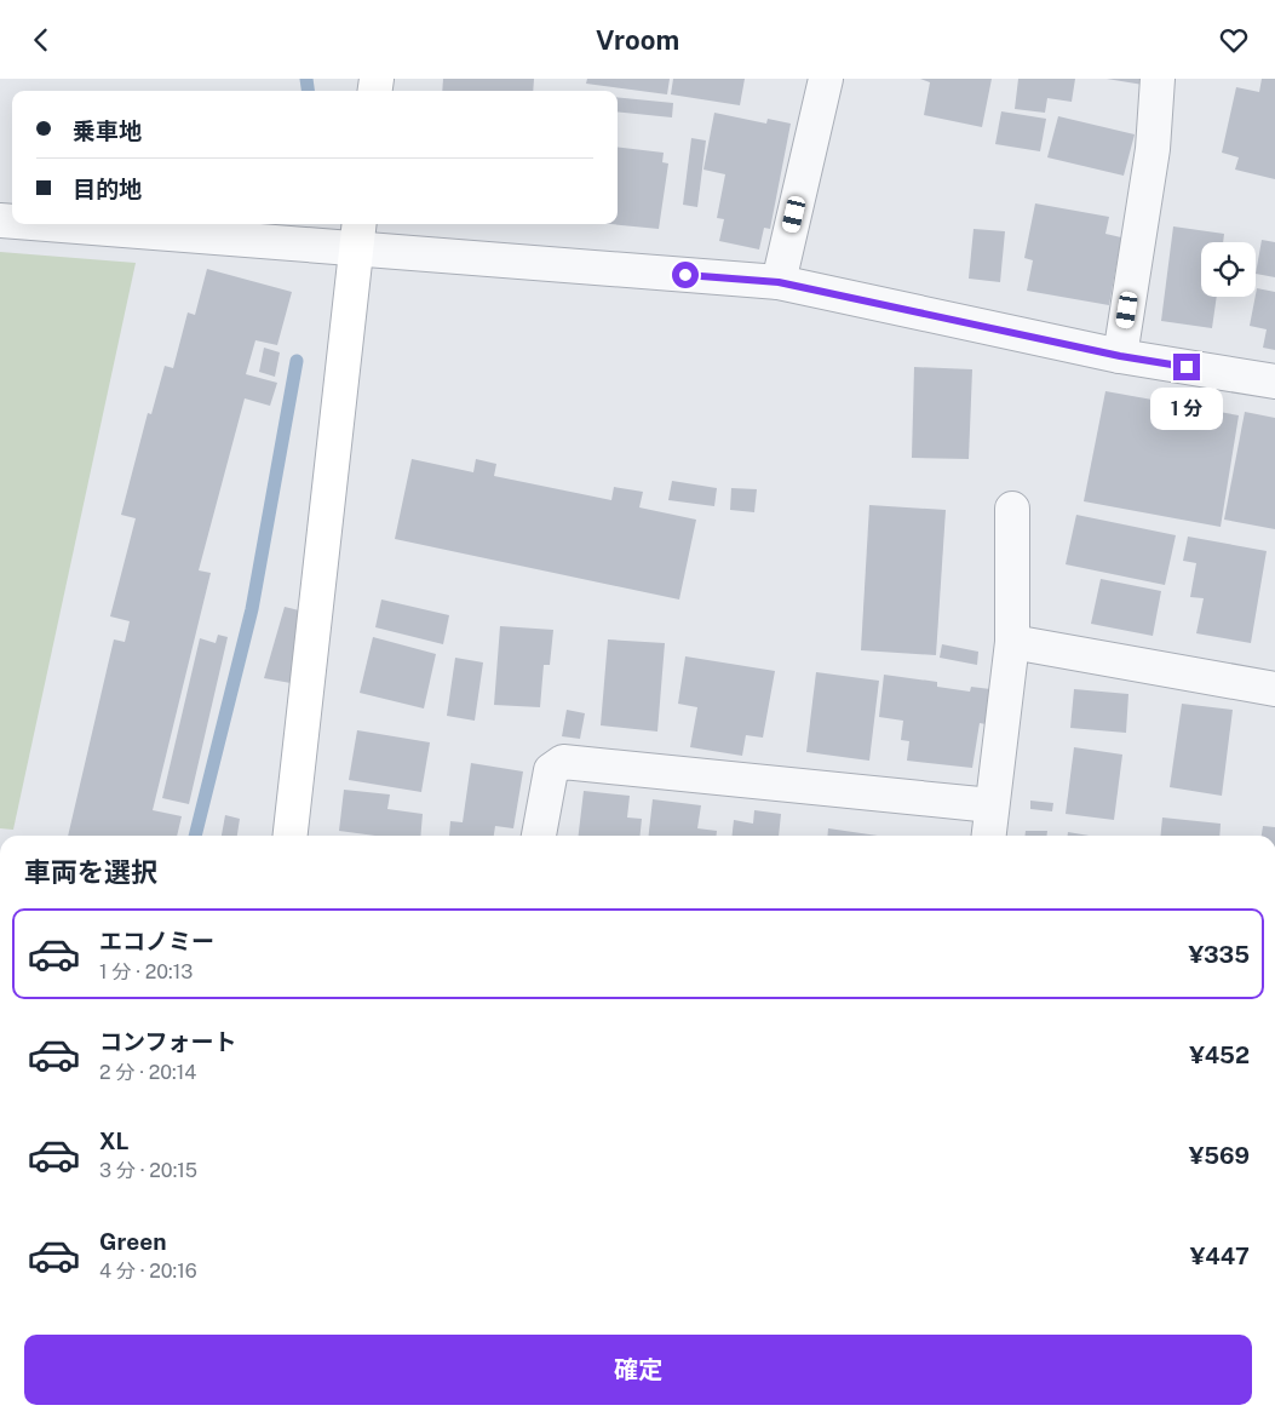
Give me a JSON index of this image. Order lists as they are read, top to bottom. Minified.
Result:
{"page":{"header":"Vroom","banner":["乗車地","目的地"],"bubble":"1 分","heading":"車両を選択","list":[{"name":"エコノミー","note":"1 分 · 20:13","value":"¥335"},{"name":"コンフォート","note":"2 分 · 20:14","value":"¥452"},{"name":"XL","note":"3 分 · 20:15","value":"¥569"},{"name":"Green","note":"4 分 · 20:16","value":"¥447"}],"buttons":"確定"}}
